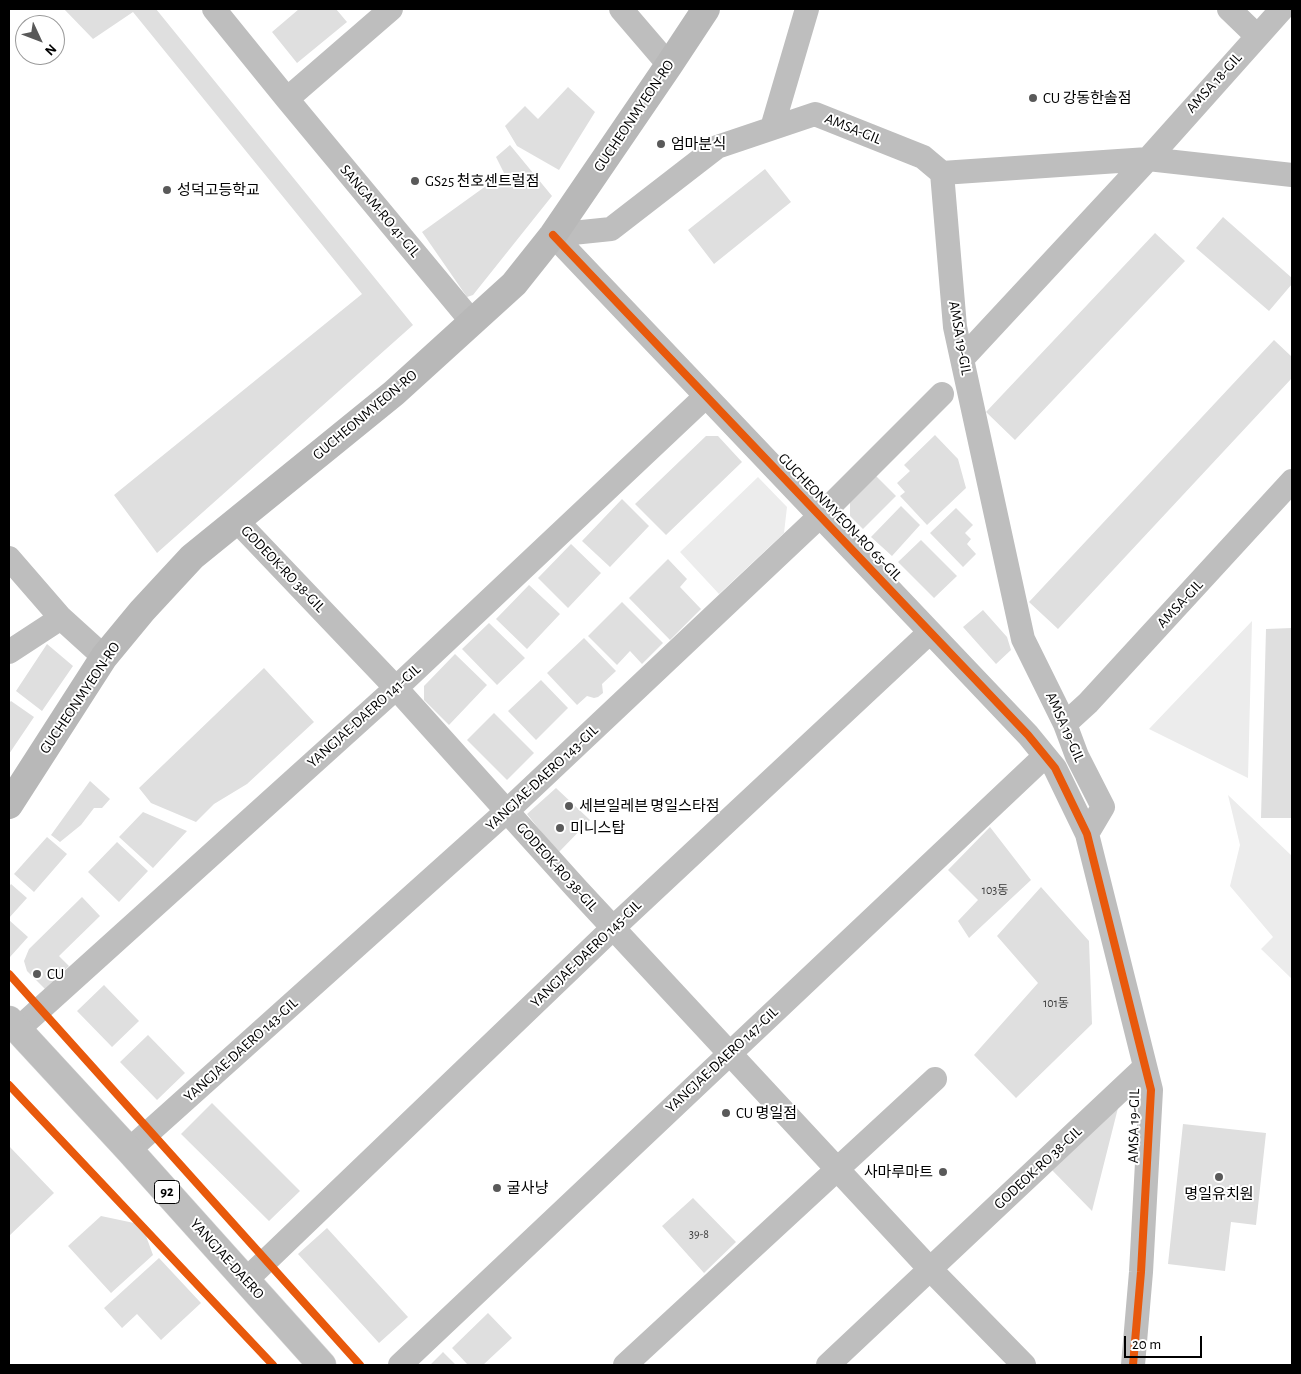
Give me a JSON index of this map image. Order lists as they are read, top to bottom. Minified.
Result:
{"streets":{"main road":["GUCHEONMYEON-RO","92","YANGJAE-DAERO"],"street":["AMSA 18-GIL","AMSA-GIL","SANGAM-RO 41-GIL","AMSA 19-GIL","GUCHEONMYEON-RO 65-GIL","GODEOK-RO 38-GIL","YANGJAE-DAERO 141-GIL","YANGJAE-DAERO 143-GIL","YANGJAE-DAERO 145-GIL","YANGJAE-DAERO 147-GIL"]},"crossings":[["GUCHEONMYEON-RO","AMSA-GIL"],["GUCHEONMYEON-RO","SANGAM-RO 41-GIL"],["GUCHEONMYEON-RO","GUCHEONMYEON-RO 65-GIL"],["GUCHEONMYEON-RO","GODEOK-RO 38-GIL"],["AMSA-GIL","AMSA 19-GIL"],["AMSA-GIL","GUCHEONMYEON-RO 65-GIL"],["AMSA 19-GIL","GUCHEONMYEON-RO 65-GIL"],["AMSA 19-GIL","GODEOK-RO 38-GIL"],["GUCHEONMYEON-RO 65-GIL","YANGJAE-DAERO 141-GIL"],["GUCHEONMYEON-RO 65-GIL","YANGJAE-DAERO 143-GIL"],["GUCHEONMYEON-RO 65-GIL","YANGJAE-DAERO 145-GIL"],["GUCHEONMYEON-RO 65-GIL","YANGJAE-DAERO 147-GIL"],["GODEOK-RO 38-GIL","YANGJAE-DAERO 141-GIL"],["GODEOK-RO 38-GIL","YANGJAE-DAERO 143-GIL"],["GODEOK-RO 38-GIL","YANGJAE-DAERO 145-GIL"],["GODEOK-RO 38-GIL","YANGJAE-DAERO 147-GIL"],["YANGJAE-DAERO 141-GIL","YANGJAE-DAERO"],["YANGJAE-DAERO 143-GIL","YANGJAE-DAERO"],["YANGJAE-DAERO 145-GIL","YANGJAE-DAERO"]],"places":["CU 강동한솔점","엄마분식","GS25 천호센트럴점","성덕고등학교","세븐일레븐 명일스타점","미니스탑","CU","CU 명일점","사마루마트","명일유치원","굴사냥"],"house_numbers":["103동","101동","39-8"],"scale_bar":"20 m","north":"bottom right"}
